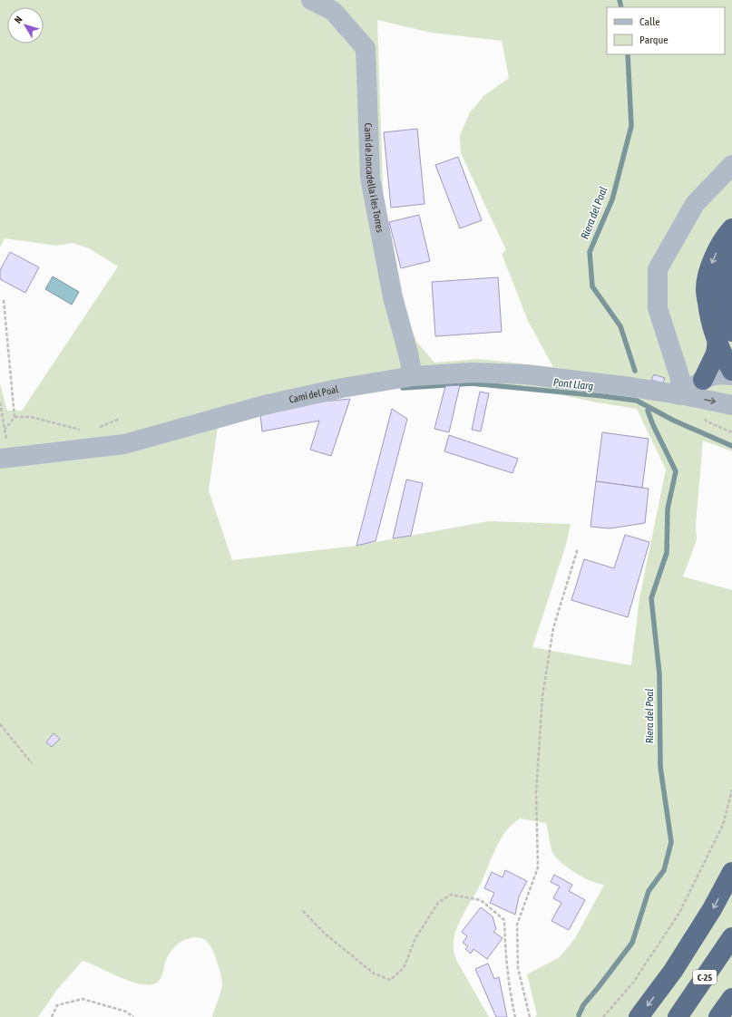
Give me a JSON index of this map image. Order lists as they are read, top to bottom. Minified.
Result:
{"streets":{"highway":["C-25"],"street":["Camí de Joncadella i les Torres","Camí del Poal"]},"crossings":[["Camí de Joncadella i les Torres","Camí del Poal"]],"water":["Riera del Poal","Pont Llarg"],"legend":["Calle","Parque"],"north":"top left"}
